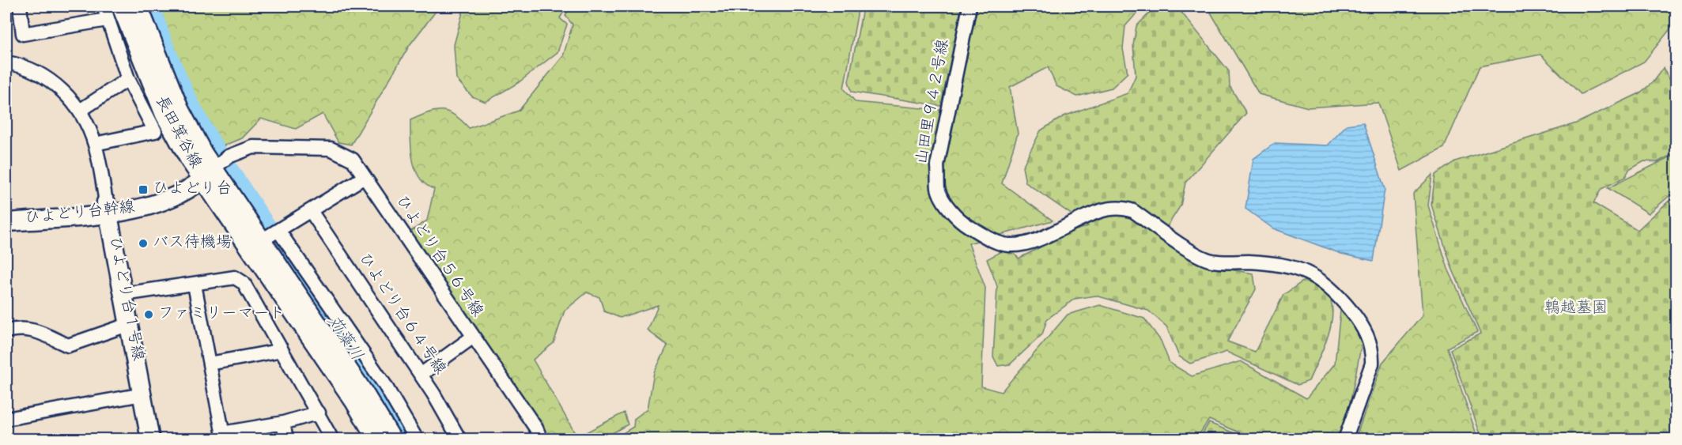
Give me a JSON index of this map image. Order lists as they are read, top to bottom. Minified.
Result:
{"streets":{"street":["山田里９４２号線","長田箕谷線","ひよどり台幹線","ひよどり台５６号線","ひよどり台１号線","ひよどり台６４号線"]},"crossings":[["長田箕谷線","ひよどり台幹線"],["長田箕谷線","ひよどり台５６号線"],["ひよどり台幹線","ひよどり台５６号線"],["ひよどり台幹線","ひよどり台１号線"]],"water":["苅藻川"],"parks":["鵯越墓園"],"places":{"transit":["ひよどり台"],"other":["バス待機場","ファミリーマート"]}}
